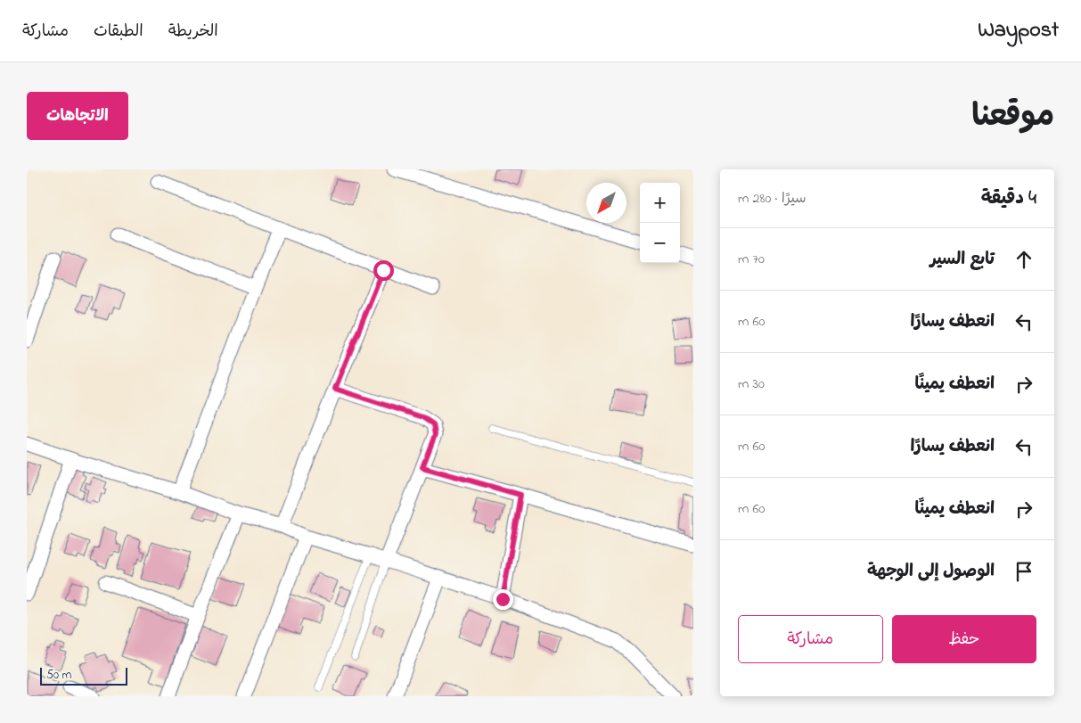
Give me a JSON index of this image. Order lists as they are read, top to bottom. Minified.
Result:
{"scale_bar":"50 m","north":"bottom left","page":{"header":"Waypost","nav":["الخريطة","الطبقات","مشاركة"],"title":"موقعنا","buttons":["الاتجاهات",["حفظ","مشاركة"]],"heading":["4 دقيقة","سيرًا · 280 m"],"map_buttons":["+","−"],"list":[["تابع السير","70 m"],["انعطف يسارًا","60 m"],["انعطف يمينًا","30 m"],["انعطف يسارًا","60 m"],["انعطف يمينًا","60 m"],"الوصول إلى الوجهة"],"scale":"50 m"}}
